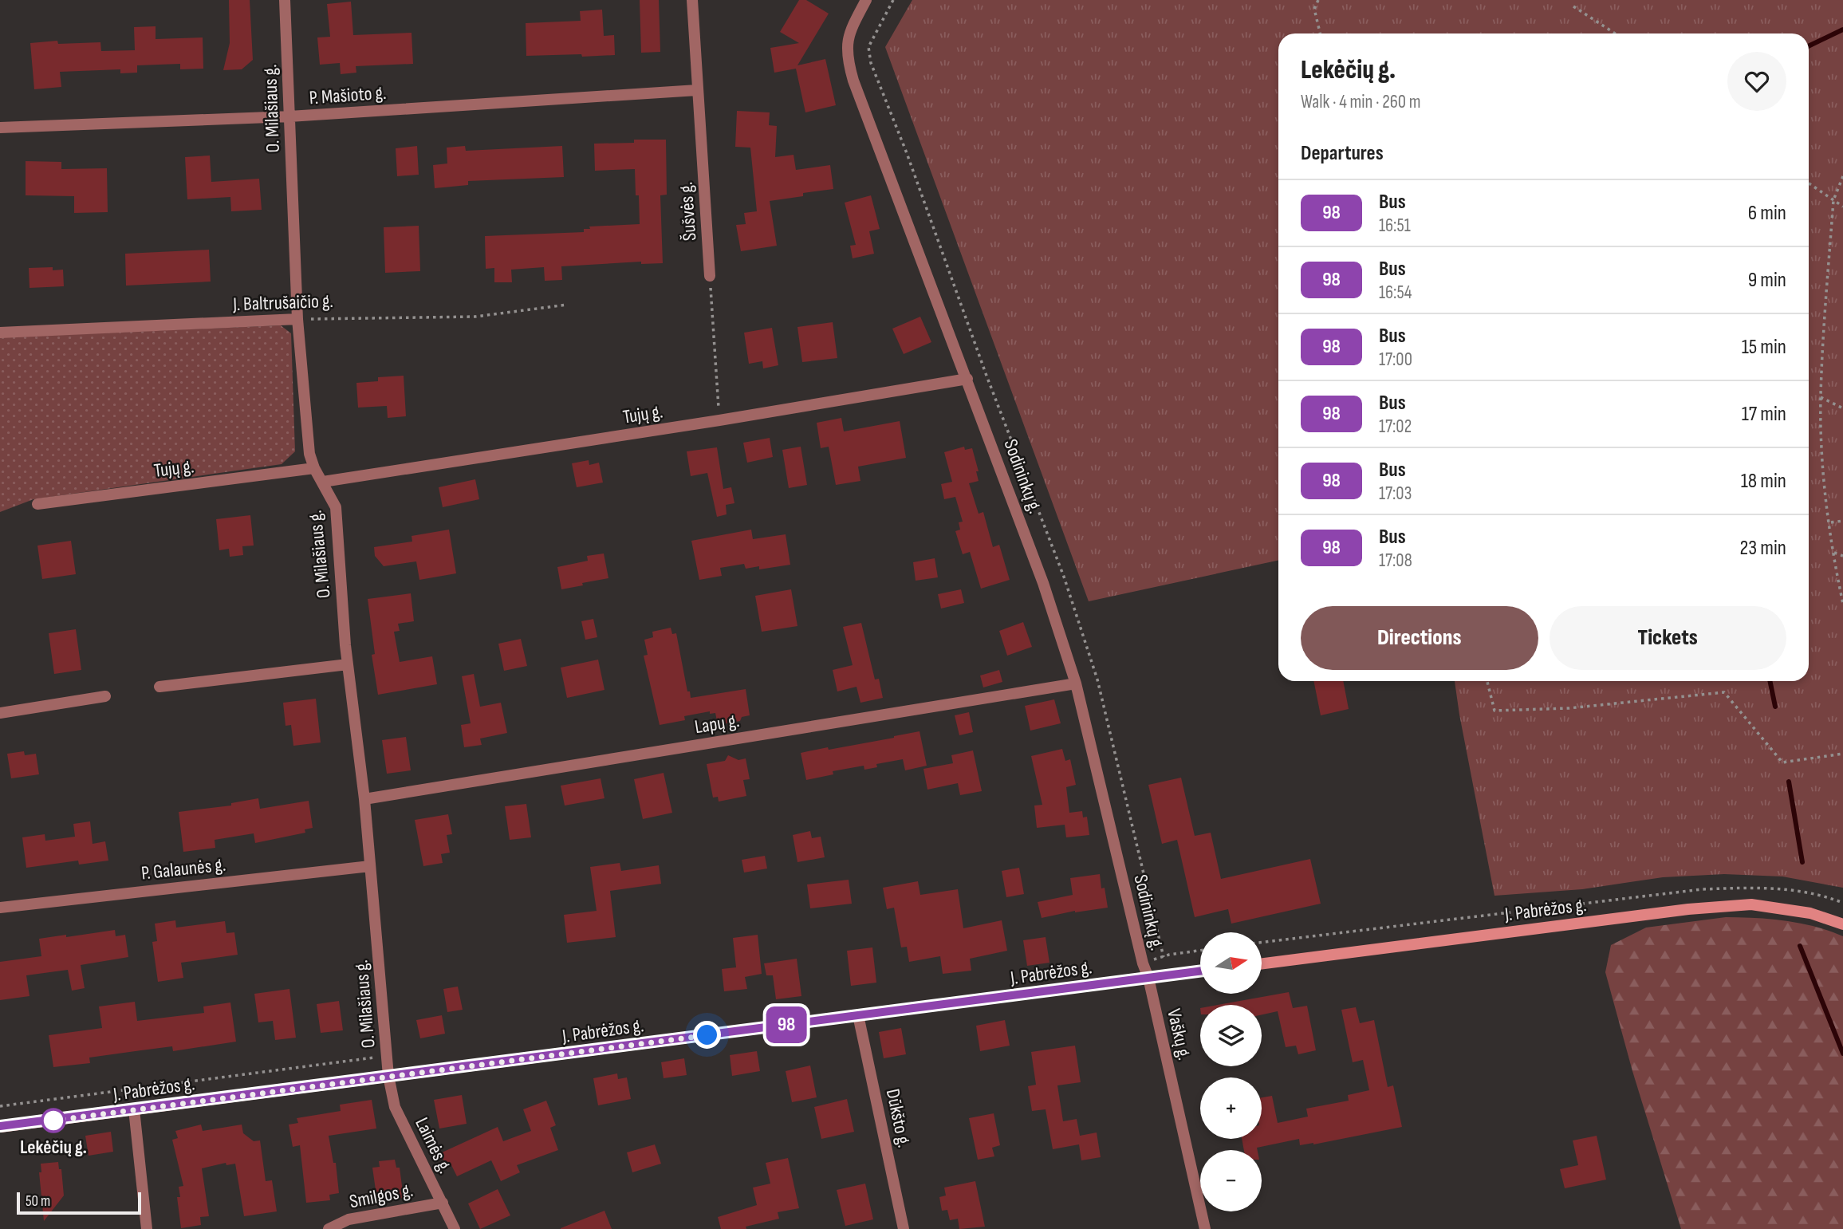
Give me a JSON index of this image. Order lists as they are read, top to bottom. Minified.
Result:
{"streets":{"street":["P. Mašioto g.","O. Milašiaus g.","Šušvės g.","J. Baltrušaičio g.","Tujų g.","Sodininkų g.","Lapų g.","P. Galaunės g.","J. Pabrėžos g.","Vaškų g.","Dūkšto g.","Laimės g.","Smilgos g."]},"crossings":[["P. Mašioto g.","O. Milašiaus g."],["P. Mašioto g.","Šušvės g."],["O. Milašiaus g.","J. Baltrušaičio g."],["O. Milašiaus g.","Tujų g."],["O. Milašiaus g.","Lapų g."],["O. Milašiaus g.","P. Galaunės g."],["O. Milašiaus g.","J. Pabrėžos g."],["O. Milašiaus g.","Laimės g."],["Tujų g.","Sodininkų g."],["Sodininkų g.","Lapų g."],["Sodininkų g.","J. Pabrėžos g."],["Sodininkų g.","Vaškų g."],["J. Pabrėžos g.","Vaškų g."],["J. Pabrėžos g.","Dūkšto g."],["J. Pabrėžos g.","Laimės g."],["Laimės g.","Smilgos g."]],"places":["Lekėčių g."],"lines":["bus line 98"],"scale_bar":"50 m","north":"right","page":{"on_map":"98","heading":[["Lekėčių g.","Walk · 4 min · 260 m"],"Departures"],"list":[{"mark":"98","name":"Bus","note":"16:51","value":"6 min"},{"mark":"98","name":"Bus","note":"16:54","value":"9 min"},{"mark":"98","name":"Bus","note":"17:00","value":"15 min"},{"mark":"98","name":"Bus","note":"17:02","value":"17 min"},{"mark":"98","name":"Bus","note":"17:03","value":"18 min"},{"mark":"98","name":"Bus","note":"17:08","value":"23 min"}],"buttons":["Directions","Tickets"],"map_buttons":["+","−"],"scale":"50 m"}}
